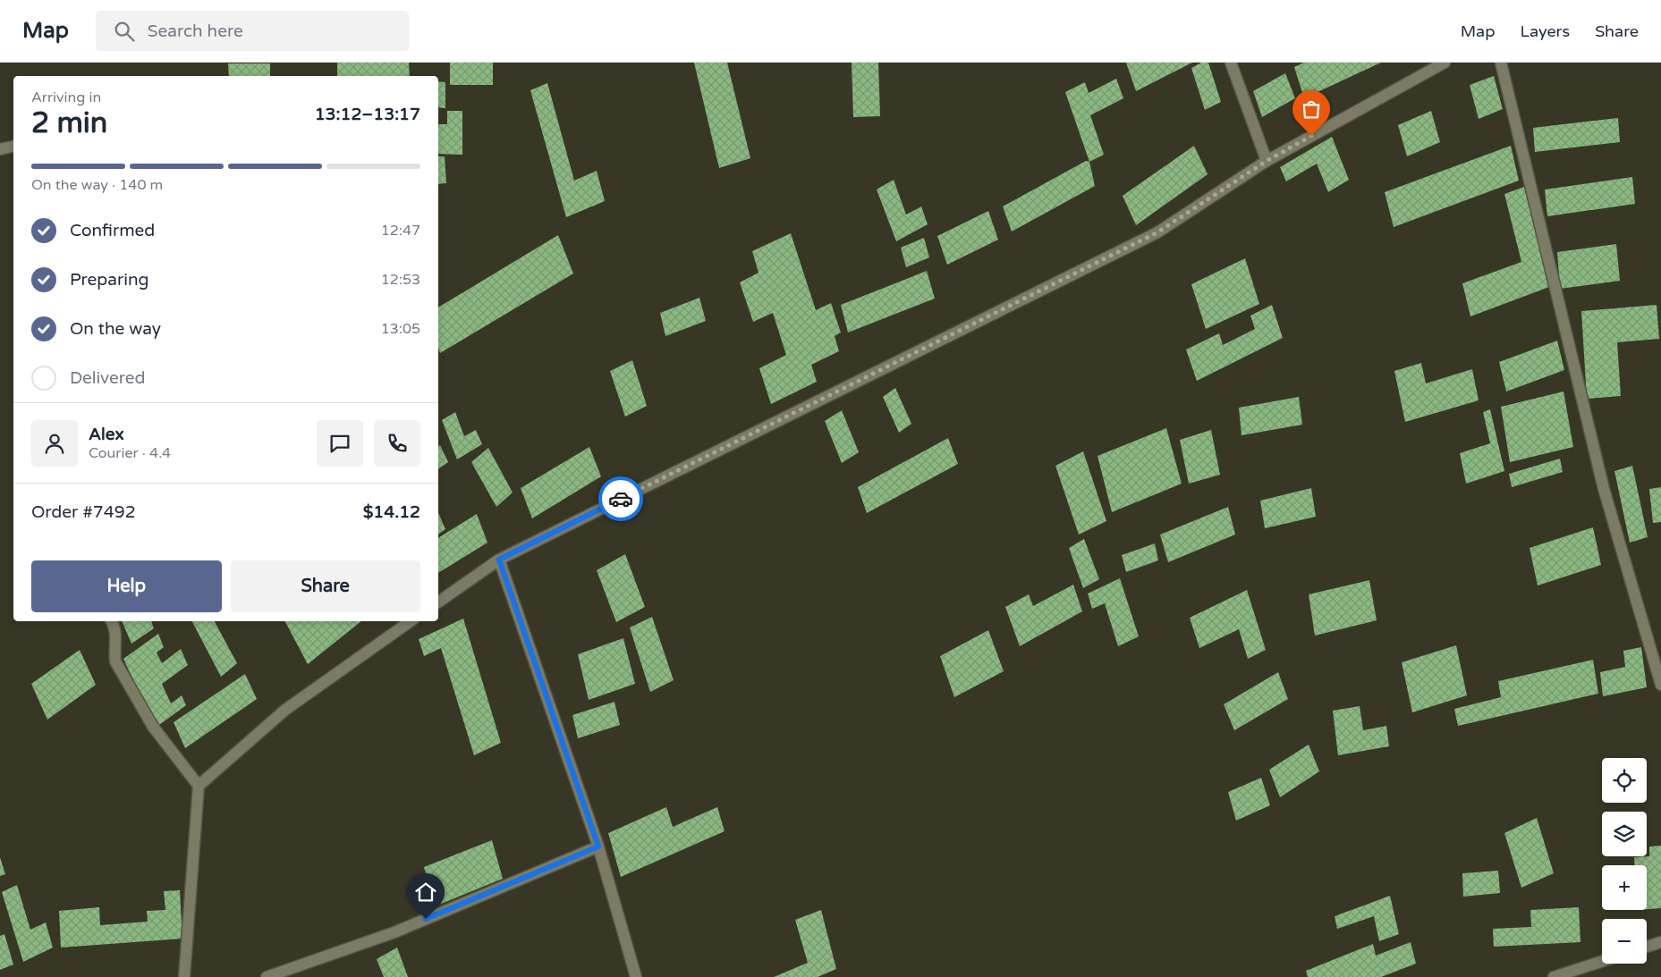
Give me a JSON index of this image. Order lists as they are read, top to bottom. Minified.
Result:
{"page":{"header":"Map","search":"Search here","nav":["Map","Layers","Share"],"heading":["2 min","Arriving in","13:12–13:17"],"panel":["Alex","Courier · 4.4","Order #7492","$14.12"],"bar":"On the way · 140 m","list":[["Confirmed","12:47"],["Preparing","12:53"],["On the way","13:05"],"Delivered"],"buttons":["Help","Share"],"map_buttons":["+","−"]}}
